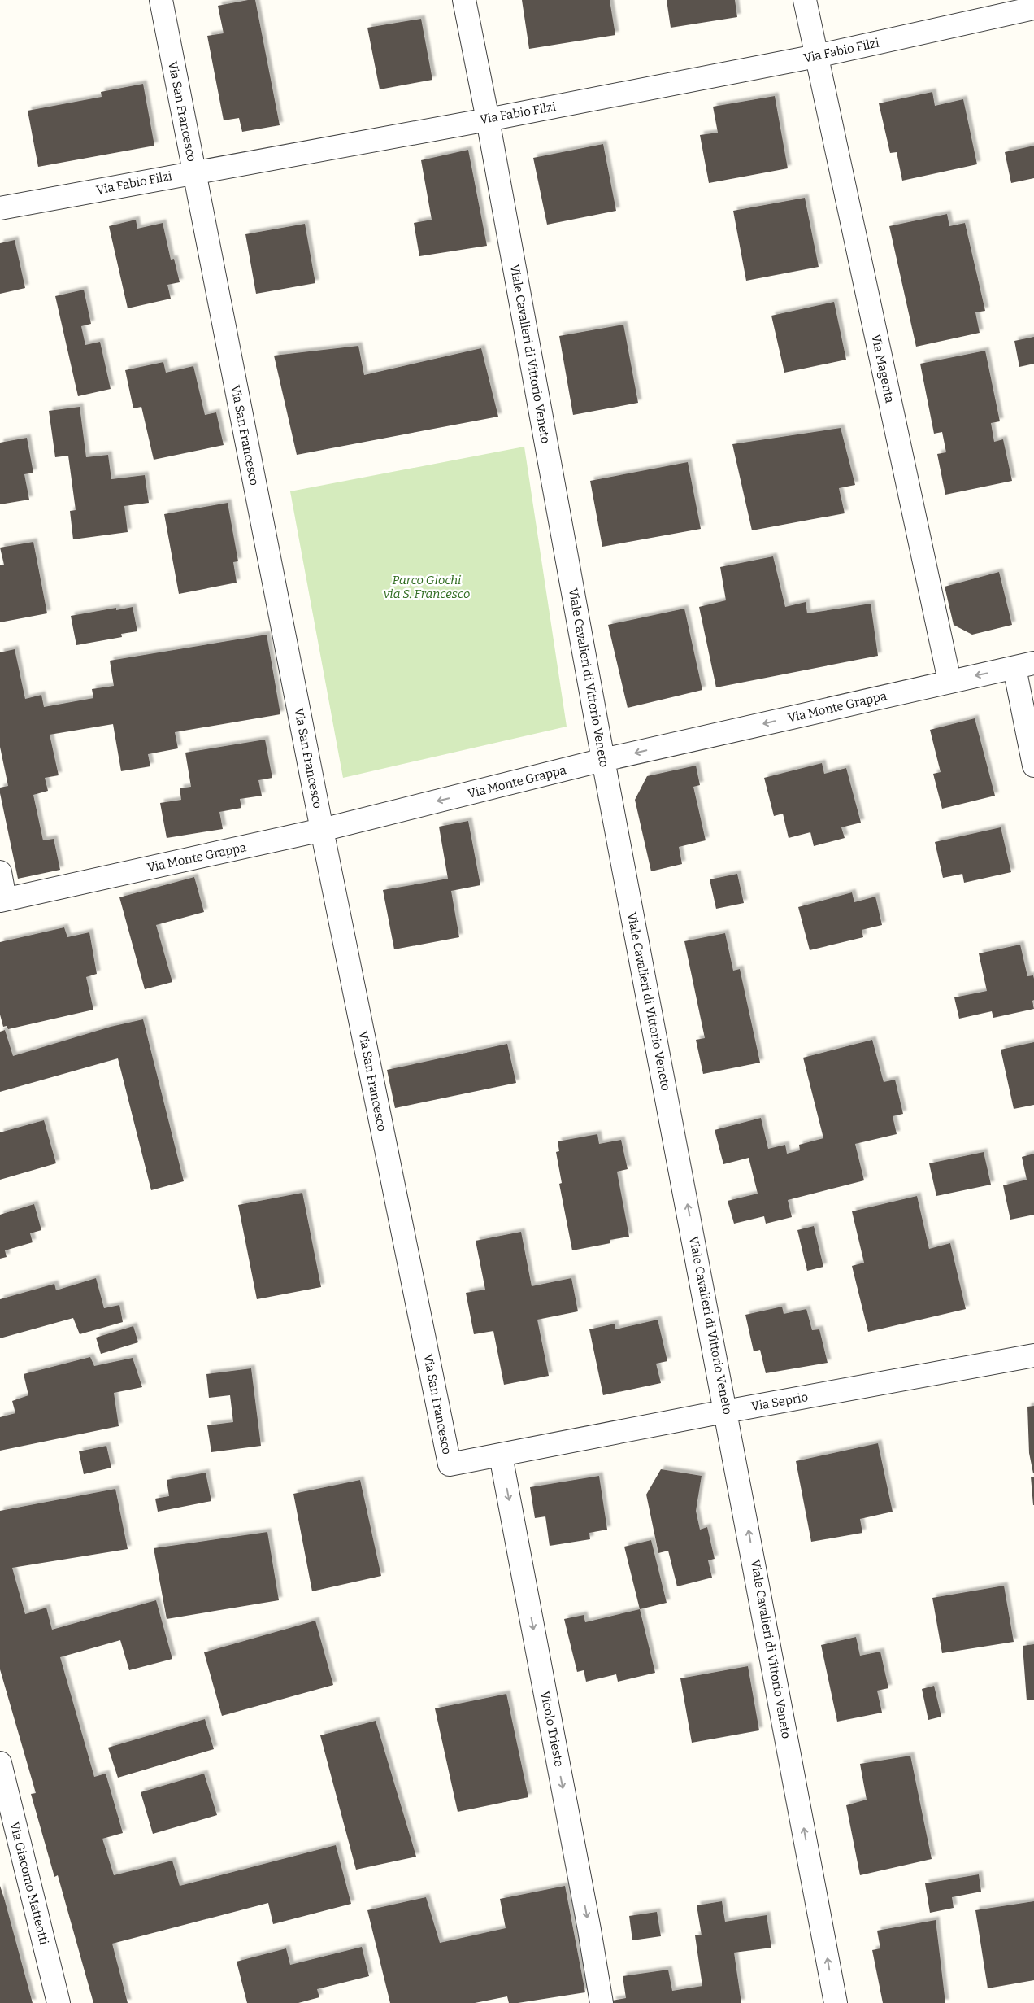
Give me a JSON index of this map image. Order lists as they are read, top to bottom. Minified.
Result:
{"streets":{"street":["Via Fabio Filzi","Via San Francesco","Viale Cavalieri di Vittorio Veneto","Via Magenta","Via Monte Grappa","Via Seprio","Vicolo Trieste","Via Giacomo Matteotti"]},"crossings":[["Via Fabio Filzi","Via San Francesco"],["Via Fabio Filzi","Viale Cavalieri di Vittorio Veneto"],["Via Fabio Filzi","Via Magenta"],["Via San Francesco","Via Monte Grappa"],["Via San Francesco","Via Seprio"],["Via San Francesco","Vicolo Trieste"],["Viale Cavalieri di Vittorio Veneto","Via Monte Grappa"],["Viale Cavalieri di Vittorio Veneto","Via Seprio"],["Via Magenta","Via Monte Grappa"],["Via Seprio","Vicolo Trieste"]],"one_way":["Viale Cavalieri di Vittorio Veneto","Via Monte Grappa","Vicolo Trieste"],"parks":["Parco Giochi via S. Francesco"]}
